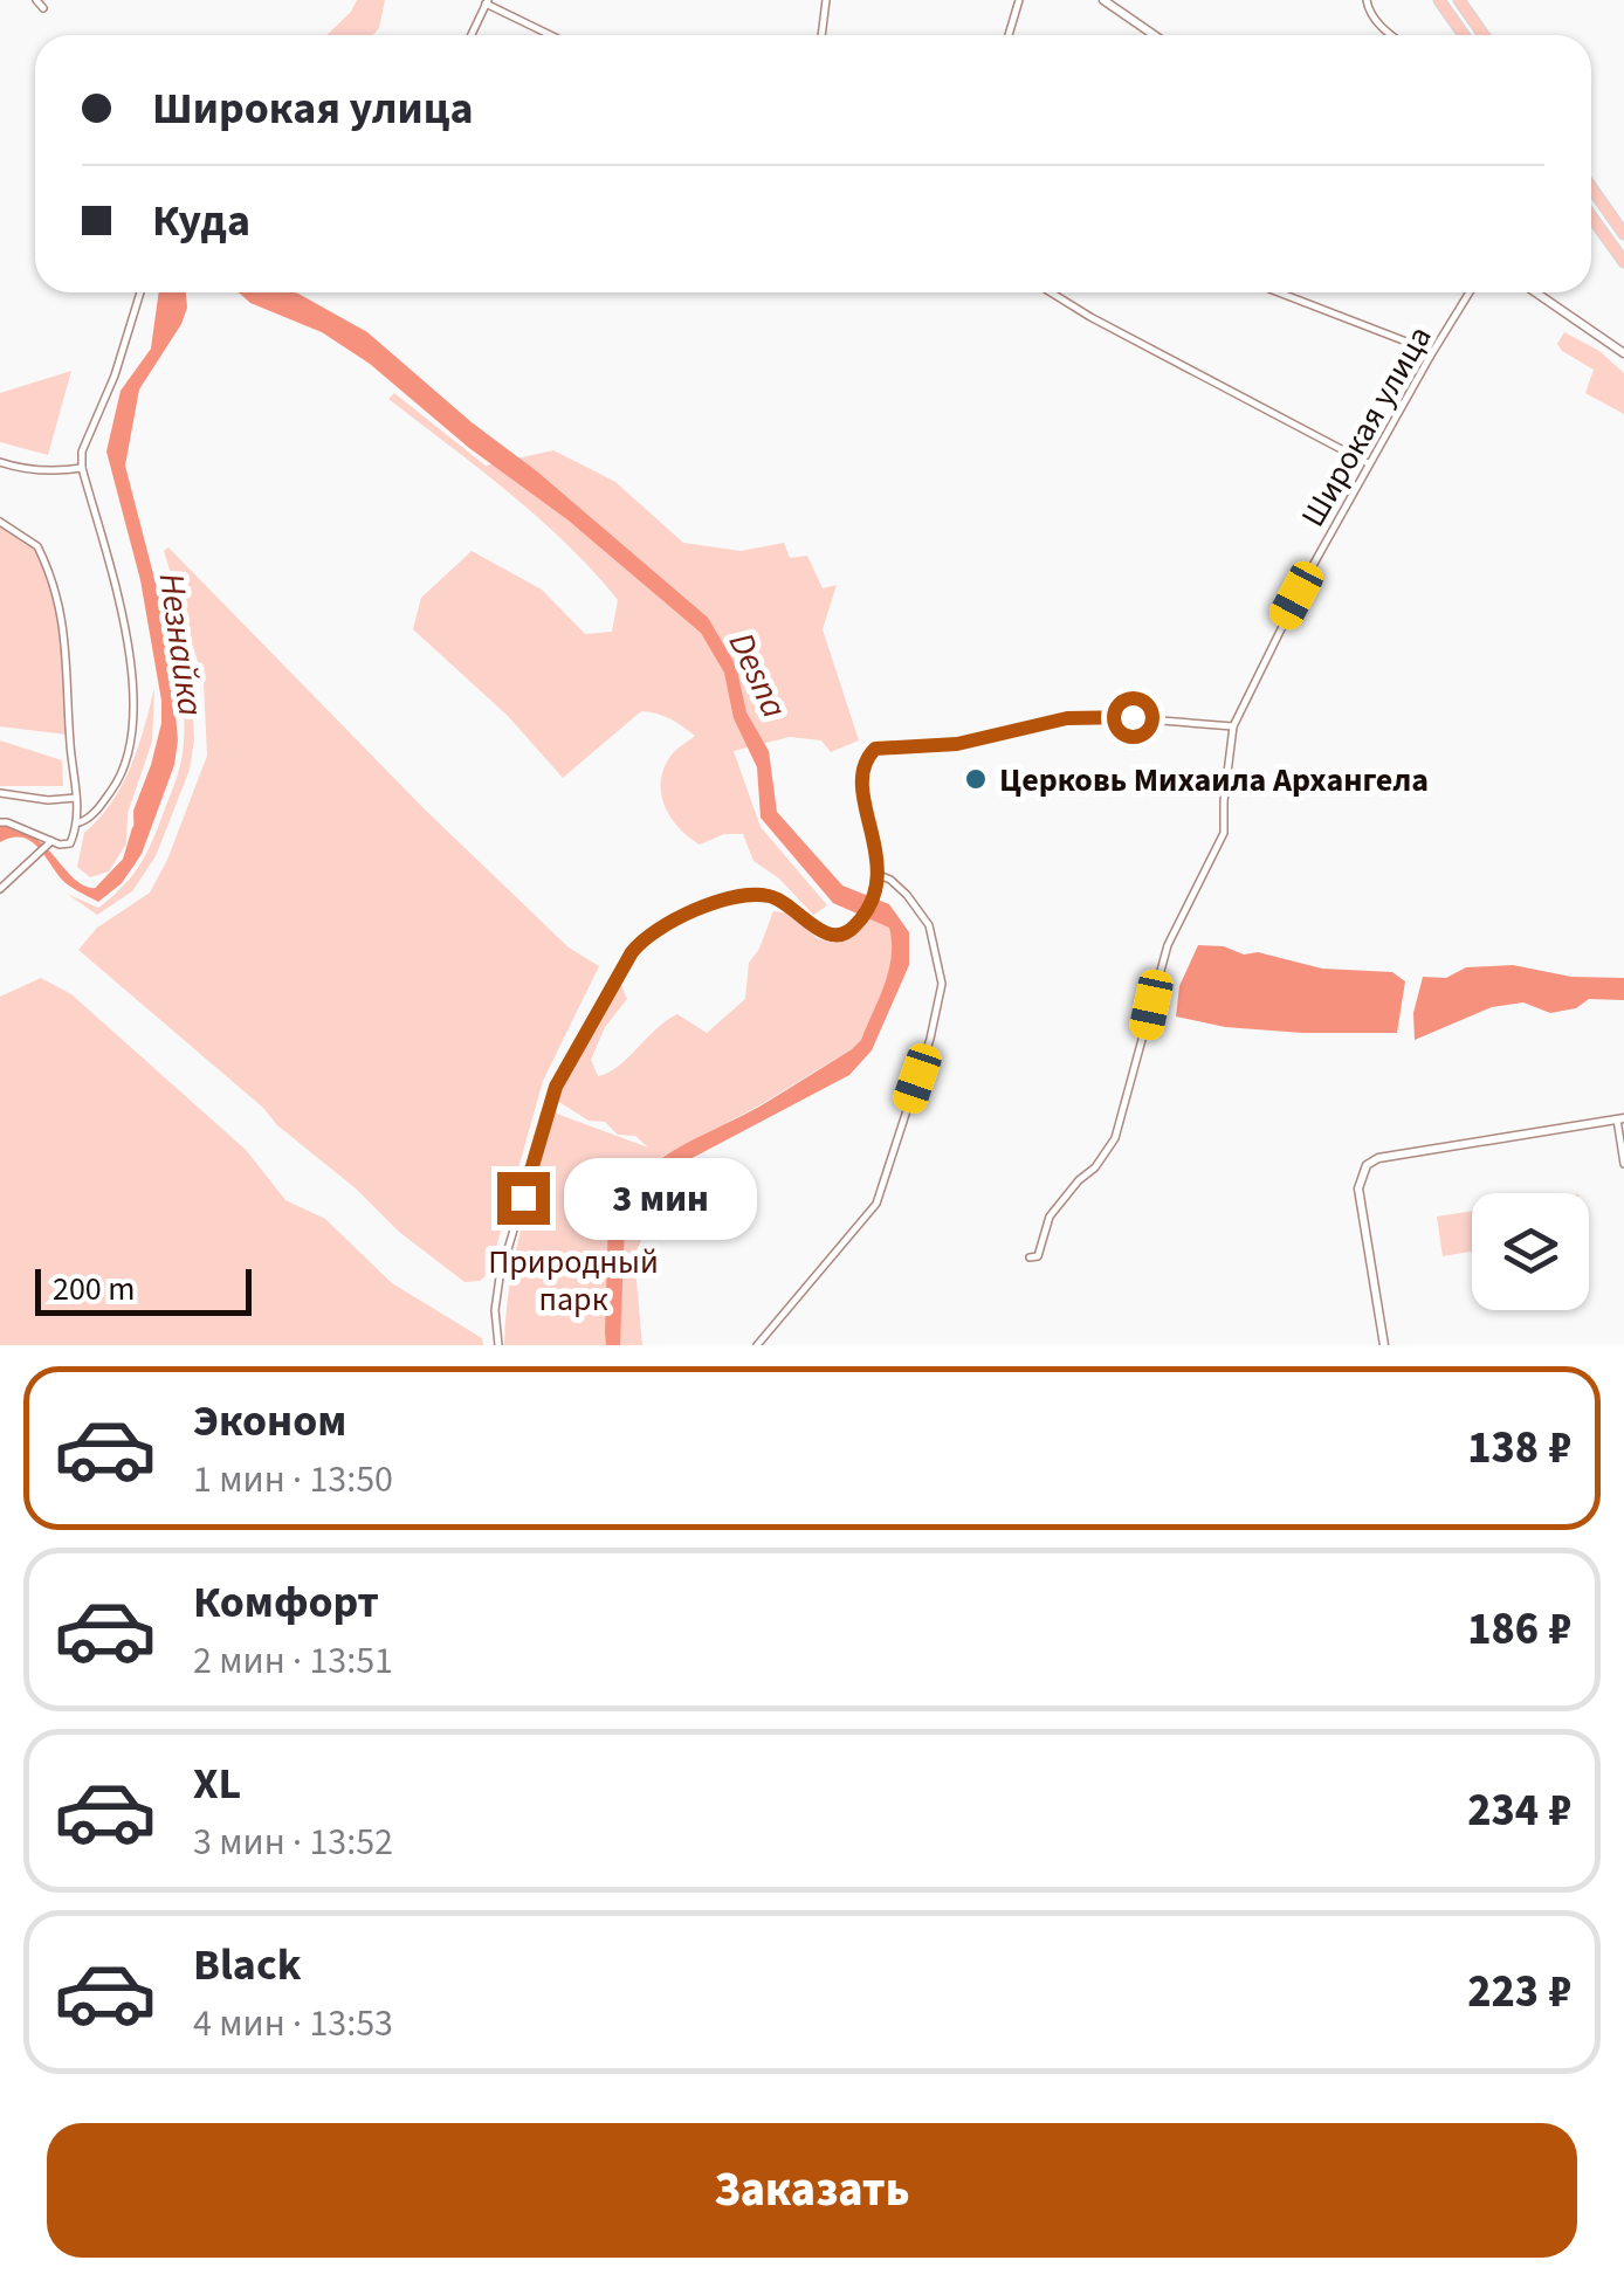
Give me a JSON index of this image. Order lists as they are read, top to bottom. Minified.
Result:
{"streets":{"street":["Широкая улица"]},"water":["Незнайка","Desna"],"parks":["Природный парк"],"places":["Церковь Михаила Архангела"],"scale_bar":"200 m","page":{"banner":["Широкая улица","Куда"],"bubble":"3 мин","scale":"200 m","list":[{"name":"Эконом","note":"1 мин · 13:50","value":"138 ₽"},{"name":"Комфорт","note":"2 мин · 13:51","value":"186 ₽"},{"name":"XL","note":"3 мин · 13:52","value":"234 ₽"},{"name":"Black","note":"4 мин · 13:53","value":"223 ₽"}],"buttons":"Заказать"}}
